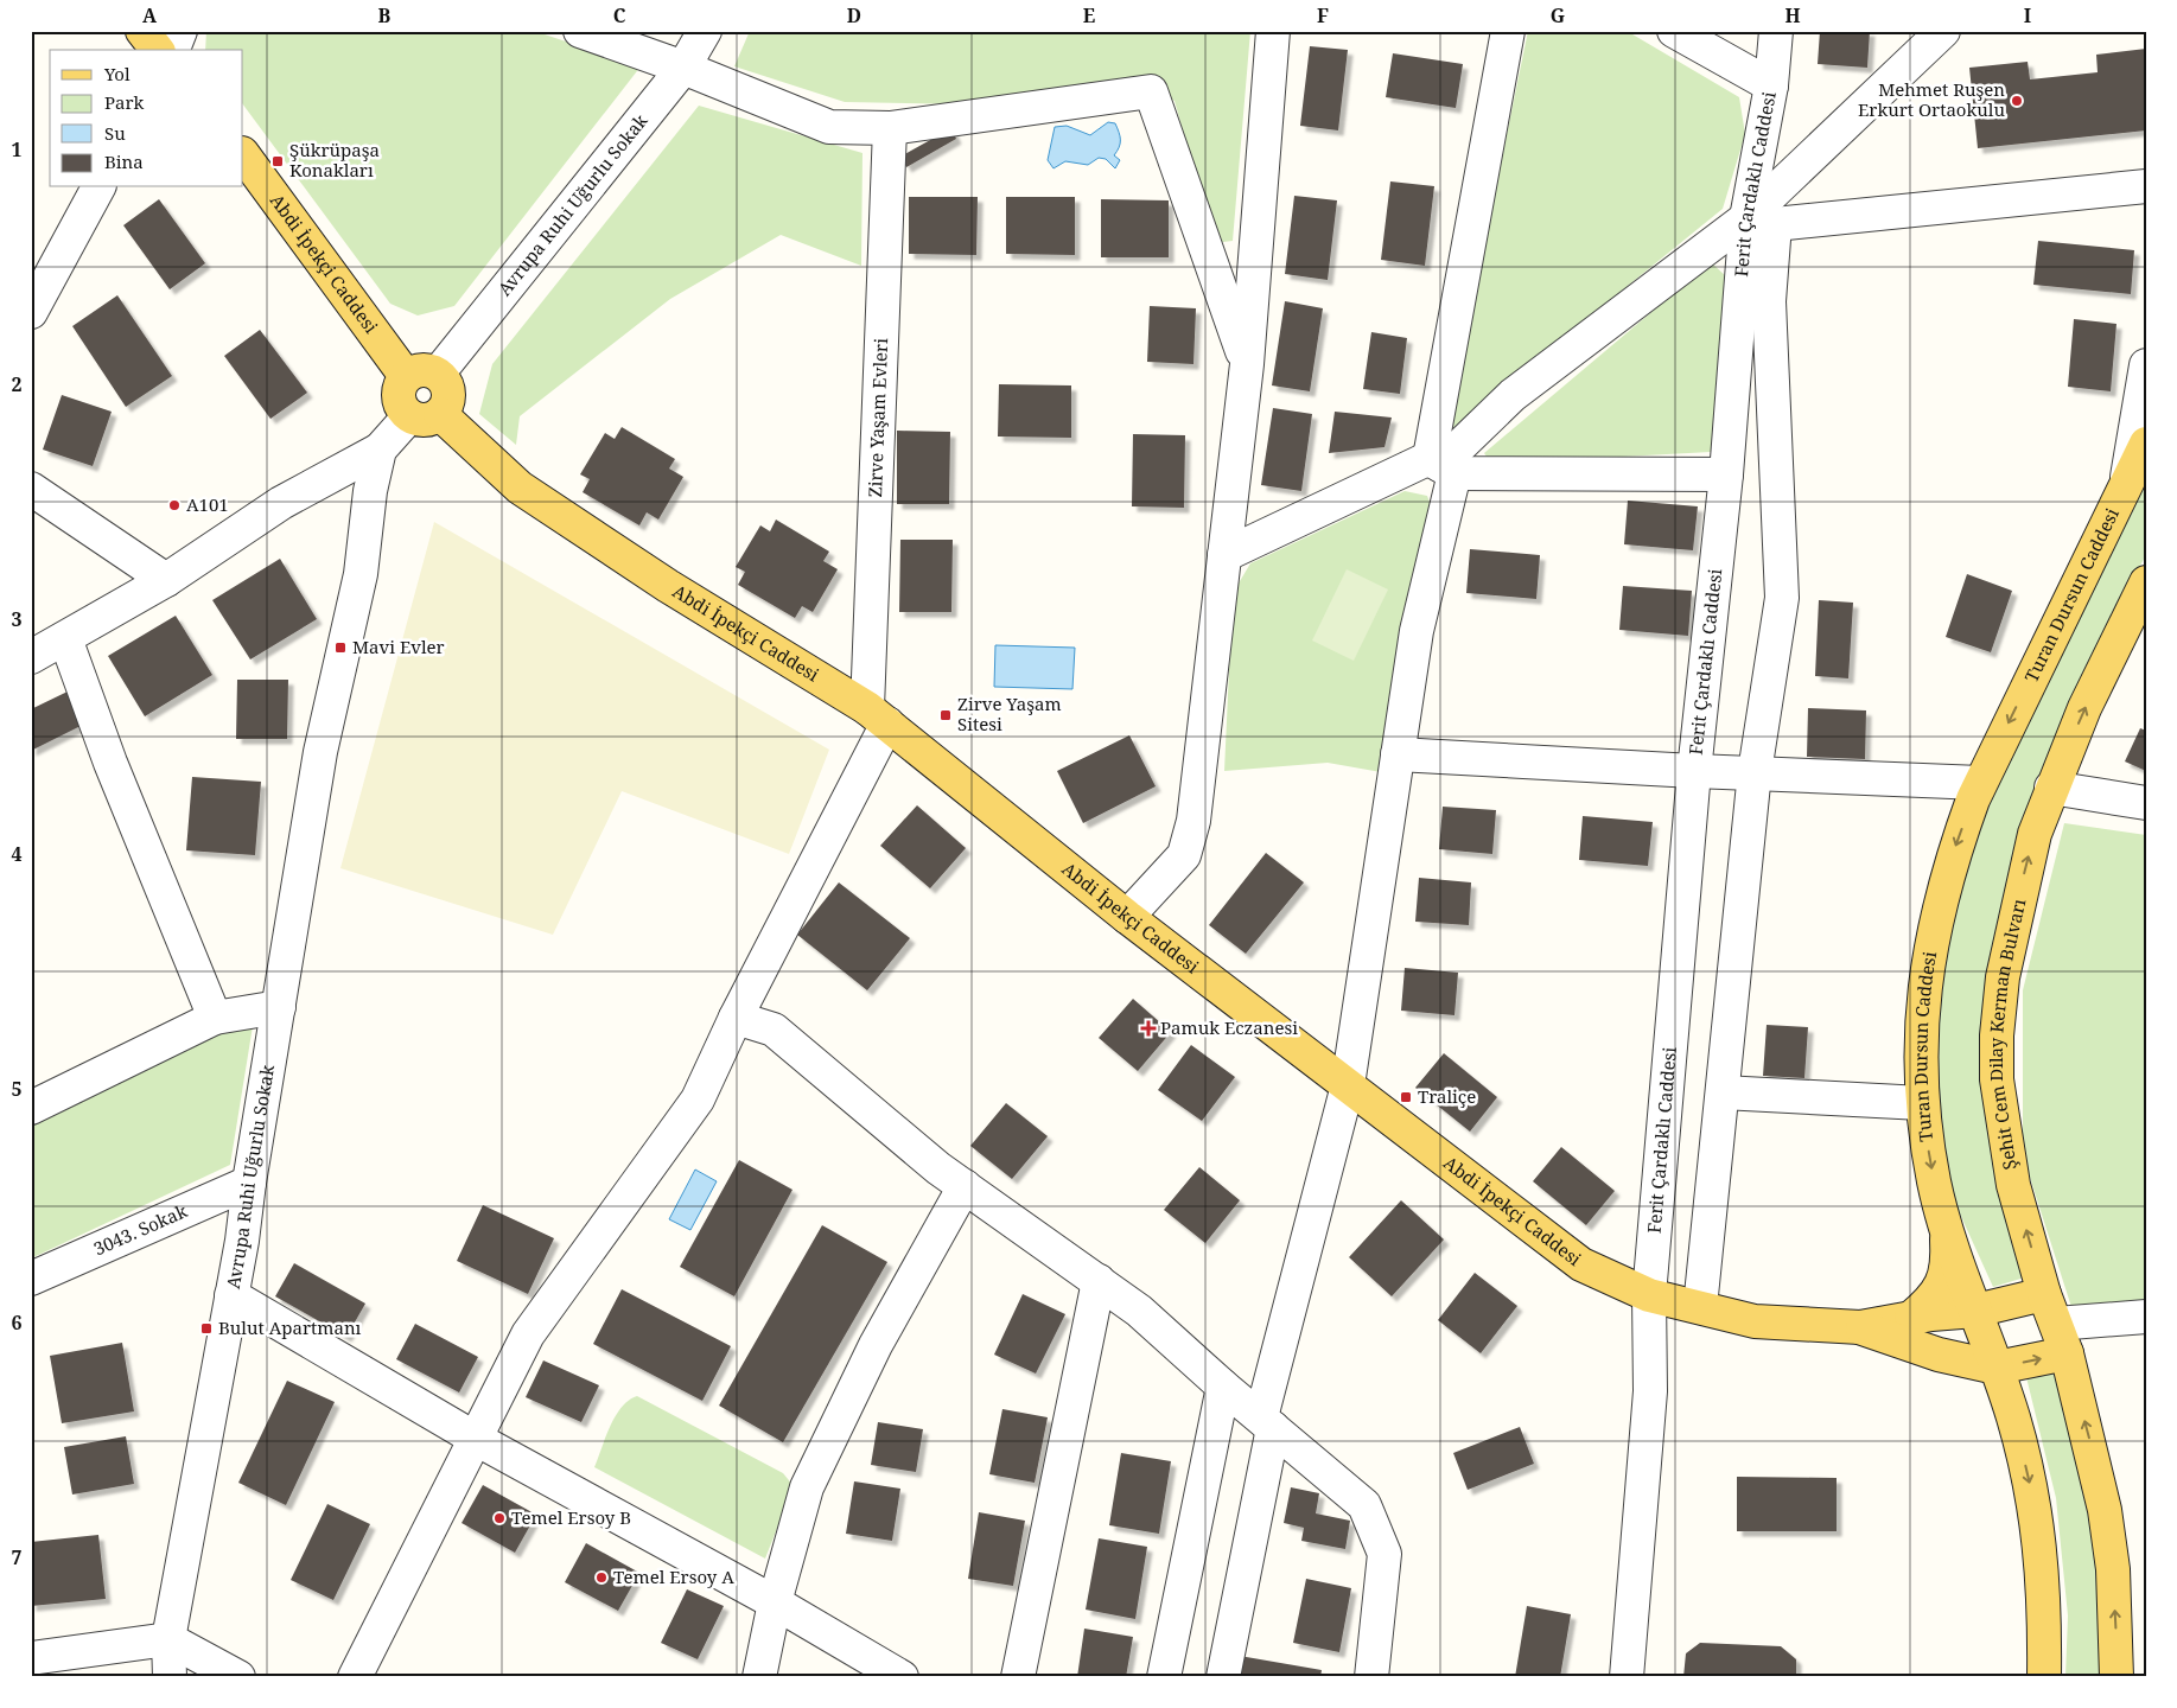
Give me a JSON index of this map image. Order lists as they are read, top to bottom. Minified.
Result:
{"streets":{"main road":["Abdi İpekçi Caddesi","Turan Dursun Caddesi","Şehit Cem Dilay Kerman Bulvarı"],"street":["Ferit Çardaklı Caddesi","Avrupa Ruhi Uğurlu Sokak","Zirve Yaşam Evleri","3043. Sokak"]},"crossings":[["Ferit Çardaklı Caddesi","Abdi İpekçi Caddesi"],["Avrupa Ruhi Uğurlu Sokak","Abdi İpekçi Caddesi"],["Avrupa Ruhi Uğurlu Sokak","3043. Sokak"],["Abdi İpekçi Caddesi","Zirve Yaşam Evleri"]],"one_way":["Turan Dursun Caddesi","Şehit Cem Dilay Kerman Bulvarı"],"places":{"other":["Mehmet Ruşen Erkurt Ortaokulu","A101","Temel Ersoy B","Temel Ersoy A"],"transit":["Şükrüpaşa Konakları","Mavi Evler","Zirve Yaşam Sitesi","Traliçe","Bulut Apartmanı"],"health":["Pamuk Eczanesi"]},"legend":["Yol","Park","Su","Bina"],"grid":{"columns":["A","B","C","D","E","F","G","H","I"],"rows":["1","2","3","4","5","6","7"]}}
